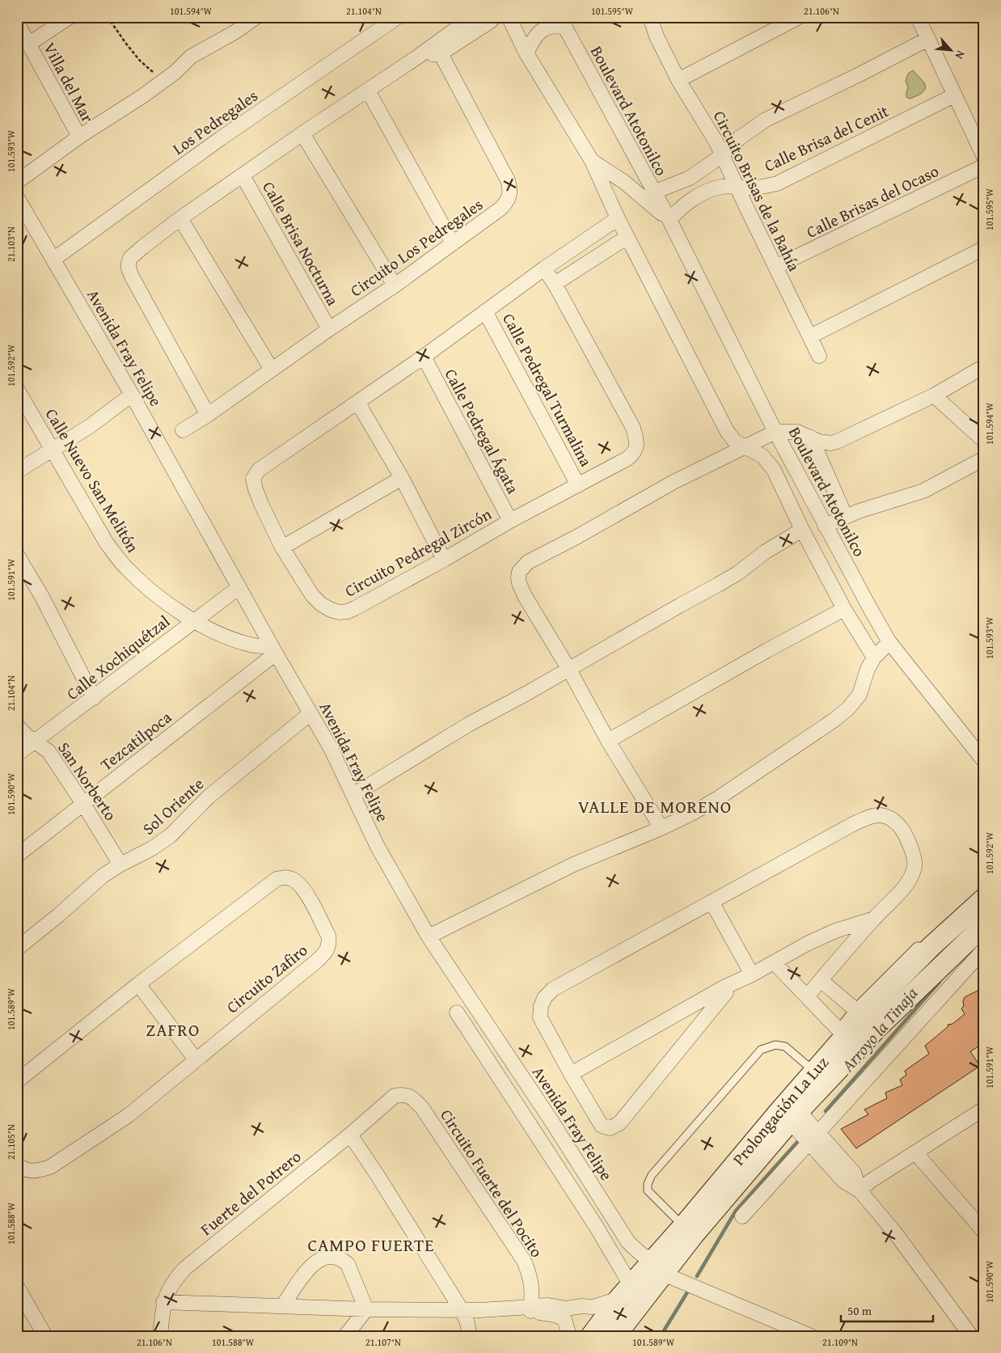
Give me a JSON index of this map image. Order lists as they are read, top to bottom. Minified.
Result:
{"streets":{"main road":["Prolongación La Luz"],"street":["Villa del Mar","Boulevard Atotonilco","Los Pedregales","Calle Brisa del Cenit","Circuito Brisas de la Bahía","Calle Brisas del Ocaso","Calle Brisa Nocturna","Circuito Los Pedregales","Avenida Fray Felipe","Calle Pedregal Turmalina","Calle Pedregal Ágata","Calle Nuevo San Melitón","Circuito Pedregal Zircón","Calle Xochiquétzal","Tezcatilpoca","San Norberto","Sol Oriente","Circuito Zafiro","Circuito Fuerte del Pocito","Fuerte del Potrero"]},"crossings":[["Boulevard Atotonilco","Calle Brisa del Cenit"],["Los Pedregales","Avenida Fray Felipe"],["Calle Brisa del Cenit","Circuito Brisas de la Bahía"],["Circuito Brisas de la Bahía","Calle Brisas del Ocaso"],["Calle Brisa Nocturna","Circuito Los Pedregales"],["Avenida Fray Felipe","Calle Nuevo San Melitón"],["Avenida Fray Felipe","Calle Xochiquétzal"],["Avenida Fray Felipe","Tezcatilpoca"],["Avenida Fray Felipe","Sol Oriente"],["Avenida Fray Felipe","Prolongación La Luz"],["Calle Pedregal Turmalina","Circuito Pedregal Zircón"],["Calle Pedregal Ágata","Circuito Pedregal Zircón"],["Calle Nuevo San Melitón","Calle Xochiquétzal"],["Calle Nuevo San Melitón","Tezcatilpoca"],["Calle Xochiquétzal","San Norberto"],["Tezcatilpoca","San Norberto"],["San Norberto","Sol Oriente"],["Circuito Fuerte del Pocito","Fuerte del Potrero"]],"districts":["VALLE DE MORENO","ZAFRO","CAMPO FUERTE"],"water":["Arroyo la Tinaja"],"scale_bar":"50 m","north":"bottom right","coordinates":["101.594°W","21.104°N","101.595°W","21.106°N","101.593°W","21.103°N","101.592°W","101.591°W","101.590°W","101.589°W","21.105°N","101.588°W","21.107°N","21.109°N"]}
